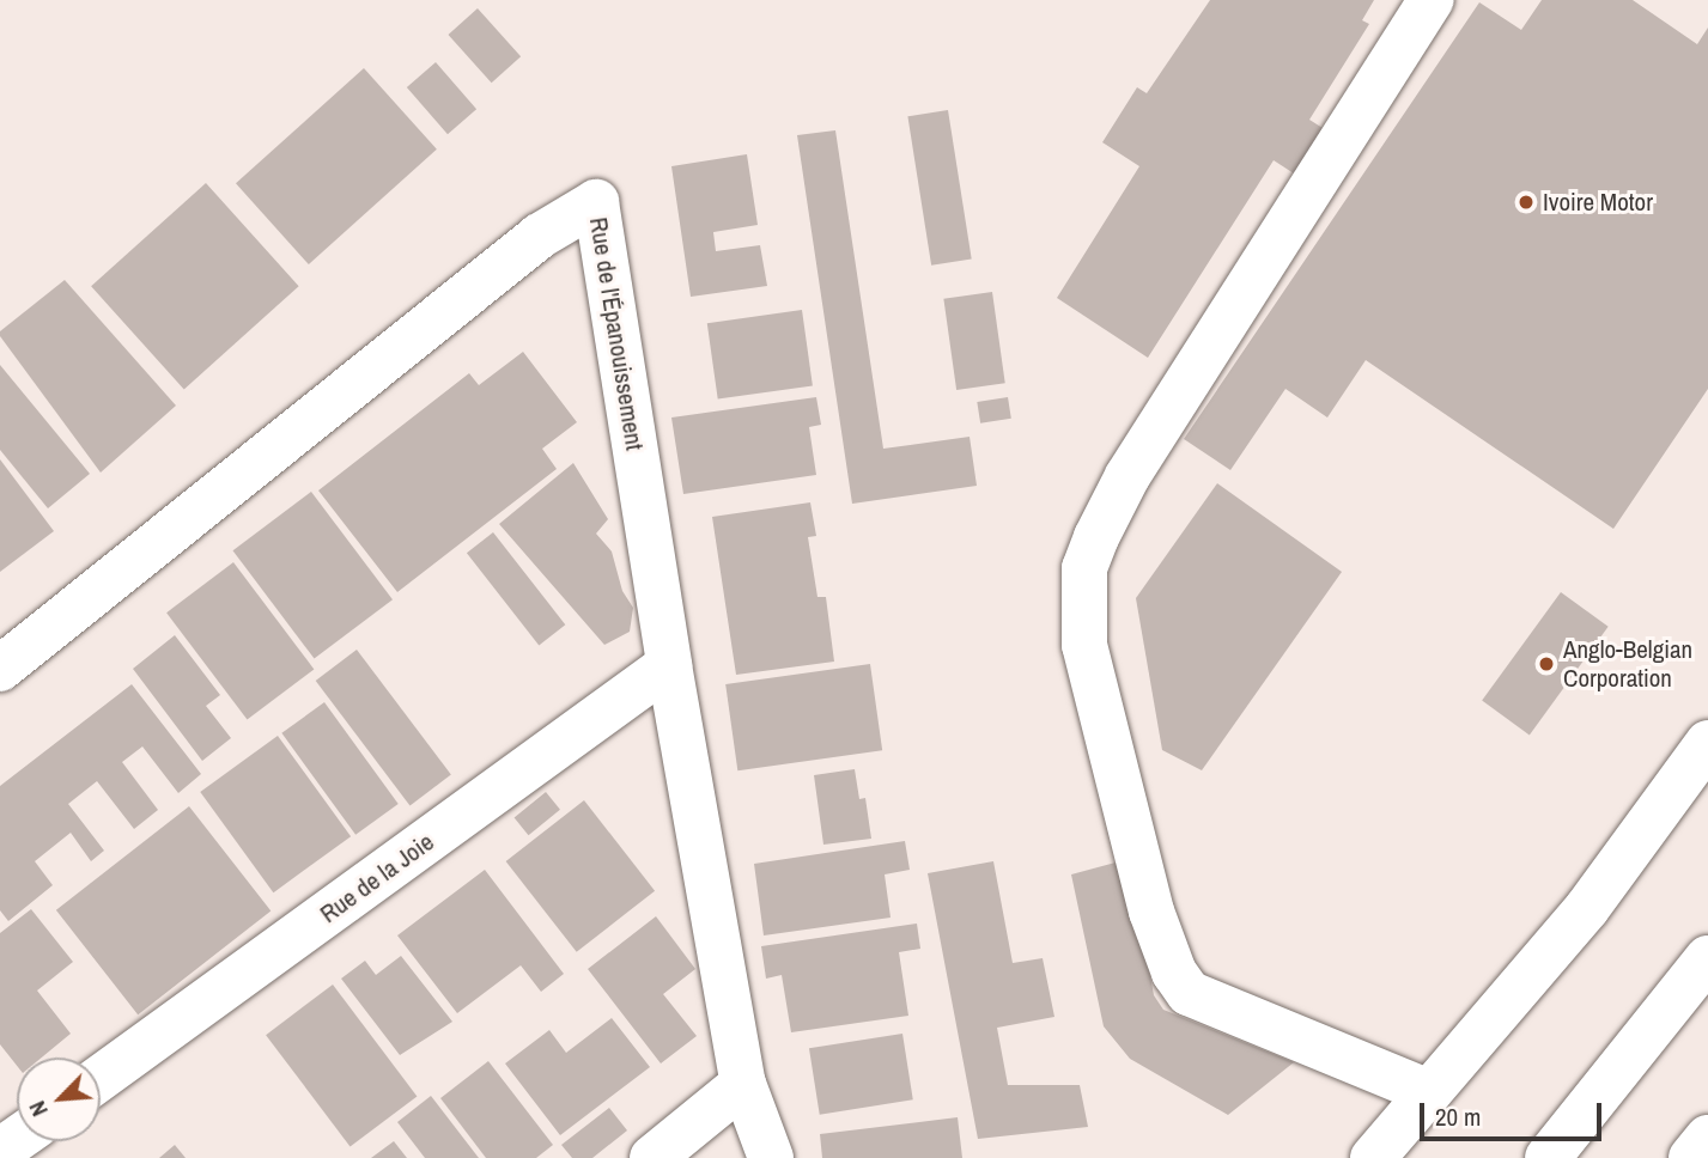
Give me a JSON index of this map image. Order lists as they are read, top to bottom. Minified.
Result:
{"streets":{"main road":["Rue de l'Épanouissement","Rue de la Joie"]},"crossings":[["Rue de l'Épanouissement","Rue de la Joie"]],"places":["Ivoire Motor","Anglo-Belgian Corporation"],"scale_bar":"20 m","north":"bottom left"}
